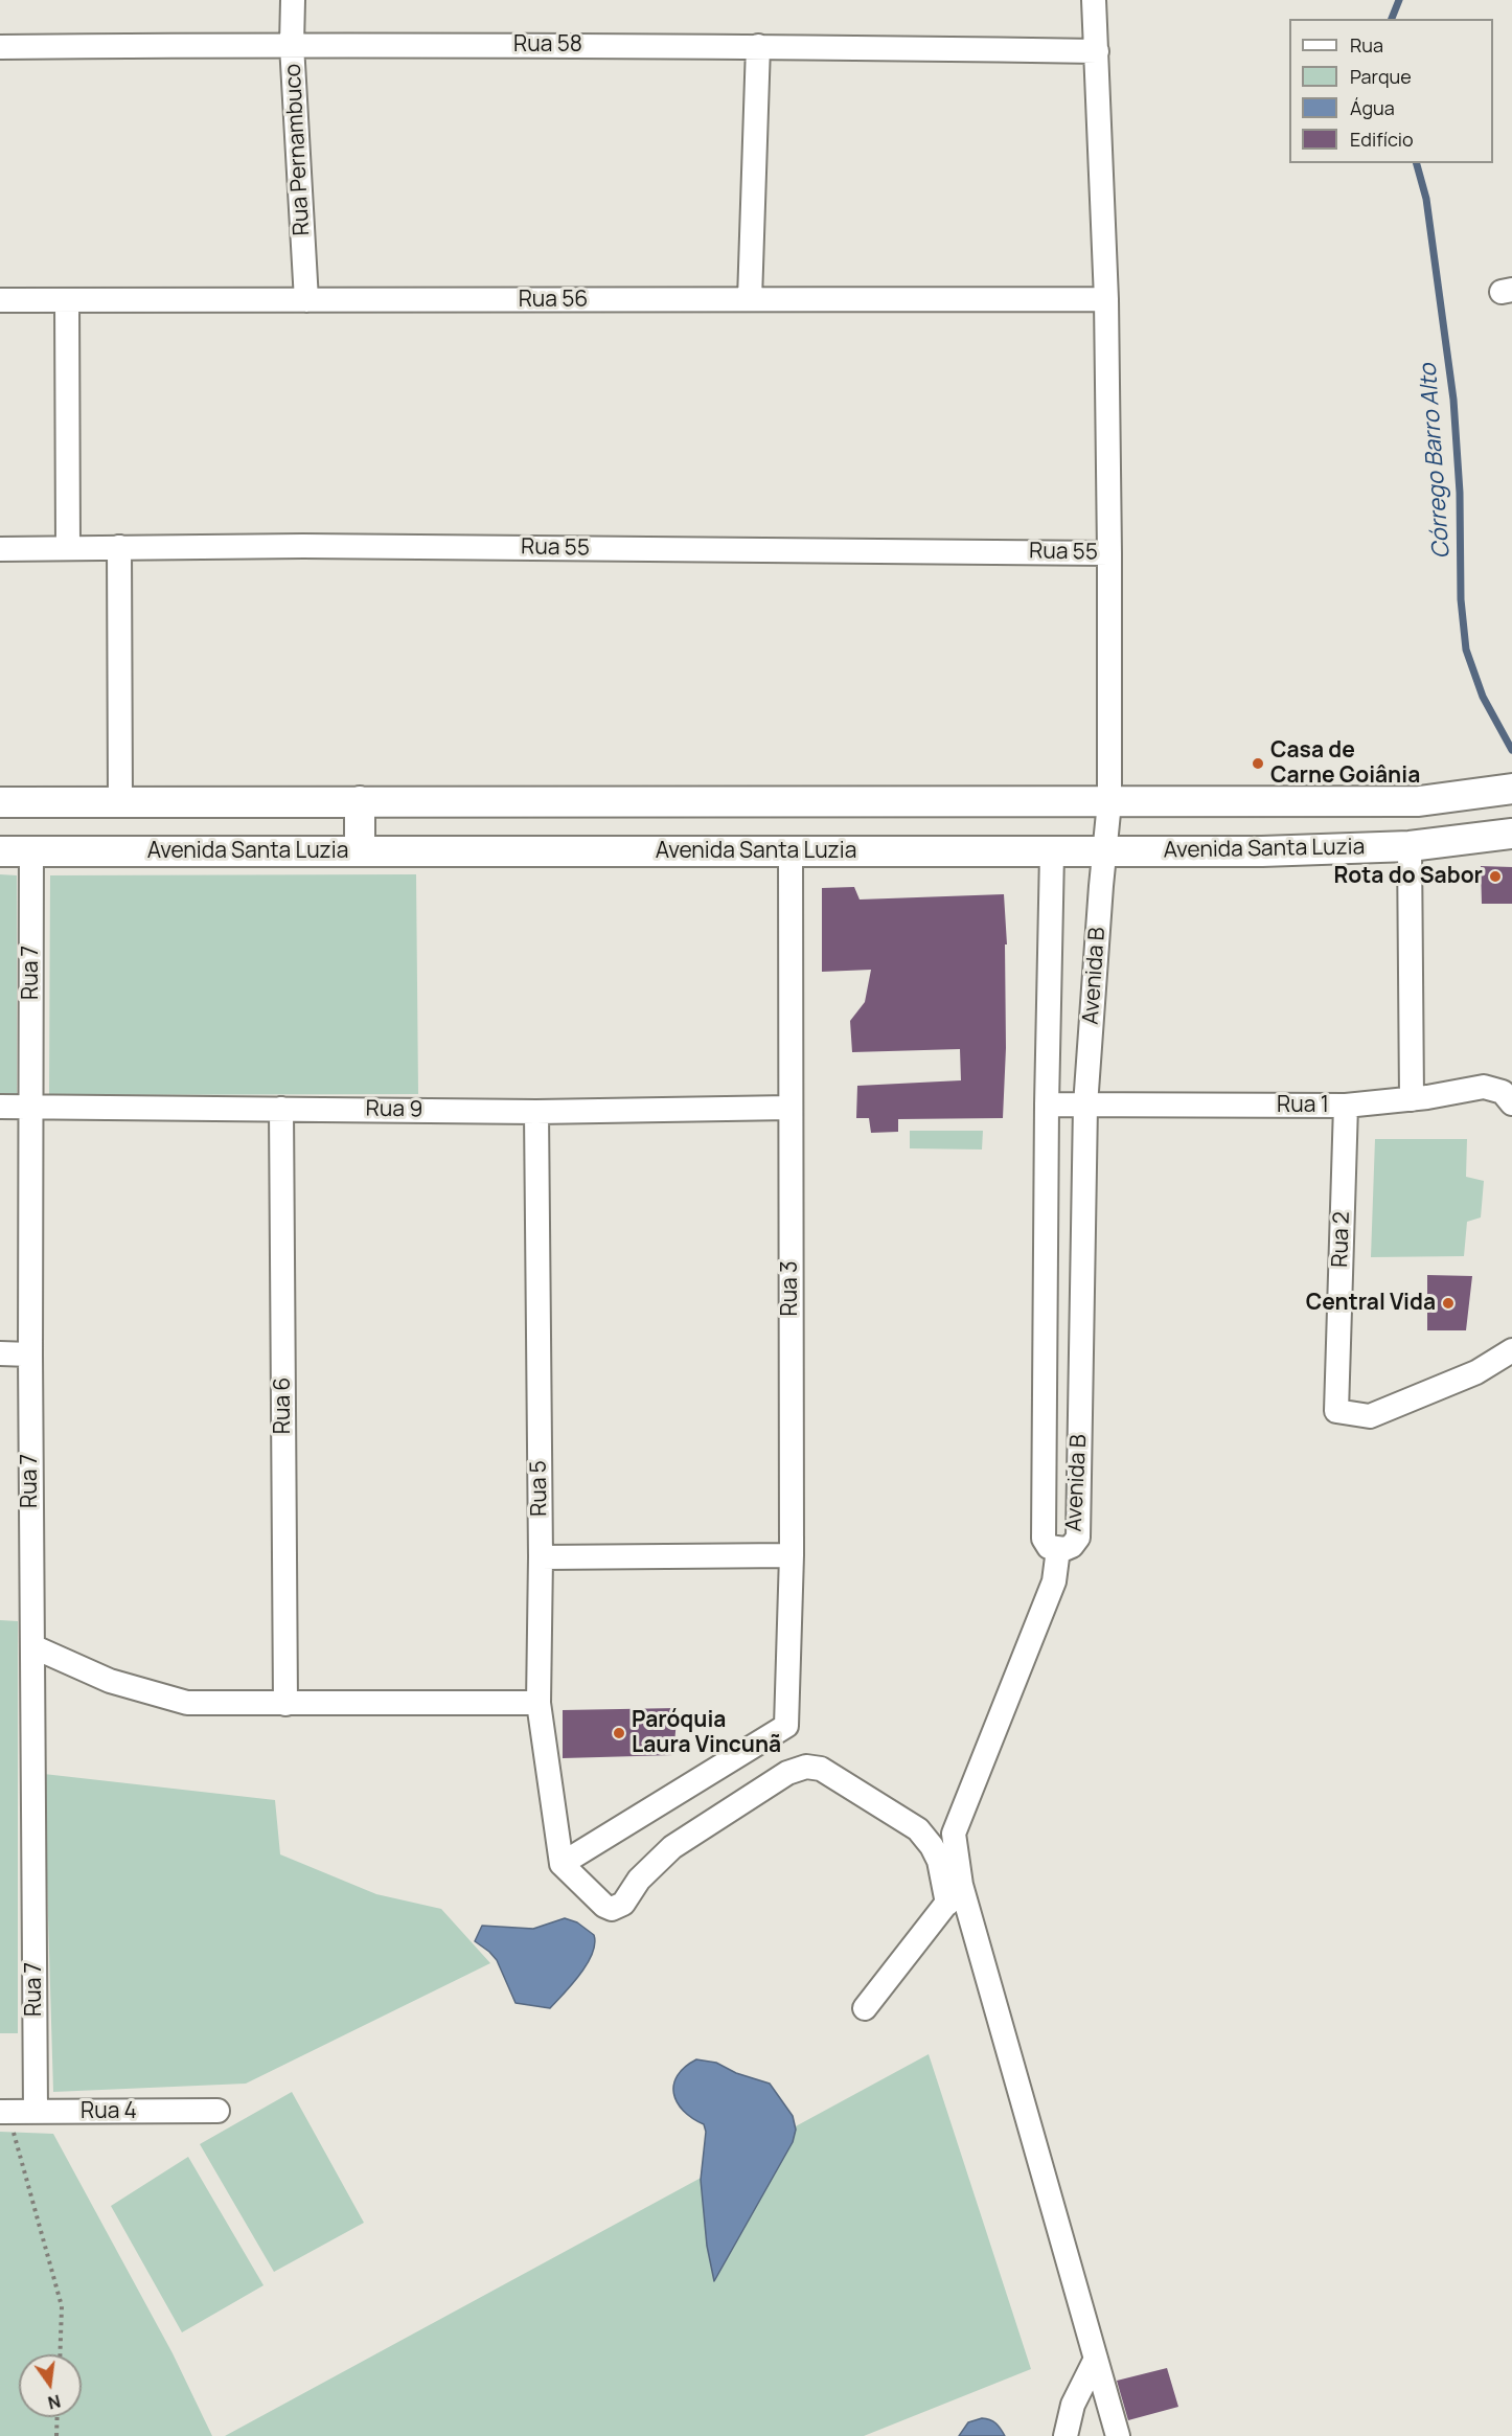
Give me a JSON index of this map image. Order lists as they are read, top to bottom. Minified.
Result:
{"streets":{"street":["Rua 58","Rua Pernambuco","Rua 56","Rua 55","Avenida Santa Luzia","Rua 7","Avenida B","Rua 1","Rua 9","Rua 2","Rua 3","Rua 6","Rua 5","Rua 4"]},"crossings":[["Rua 58","Rua Pernambuco"],["Rua 58","Avenida B"],["Rua Pernambuco","Rua 56"],["Rua 56","Avenida B"],["Rua 55","Avenida B"],["Avenida Santa Luzia","Rua 7"],["Avenida Santa Luzia","Avenida B"],["Avenida Santa Luzia","Rua 3"],["Rua 7","Rua 9"],["Rua 7","Rua 4"],["Avenida B","Rua 1"],["Rua 1","Rua 2"],["Rua 9","Rua 3"],["Rua 9","Rua 6"],["Rua 9","Rua 5"],["Rua 3","Rua 5"]],"water":["Córrego Barro Alto"],"places":["Casa de Carne Goiânia","Rota do Sabor","Central Vida","Paróquia Laura Vincunã"],"legend":["Rua","Parque","Água","Edifício"],"north":"bottom"}
